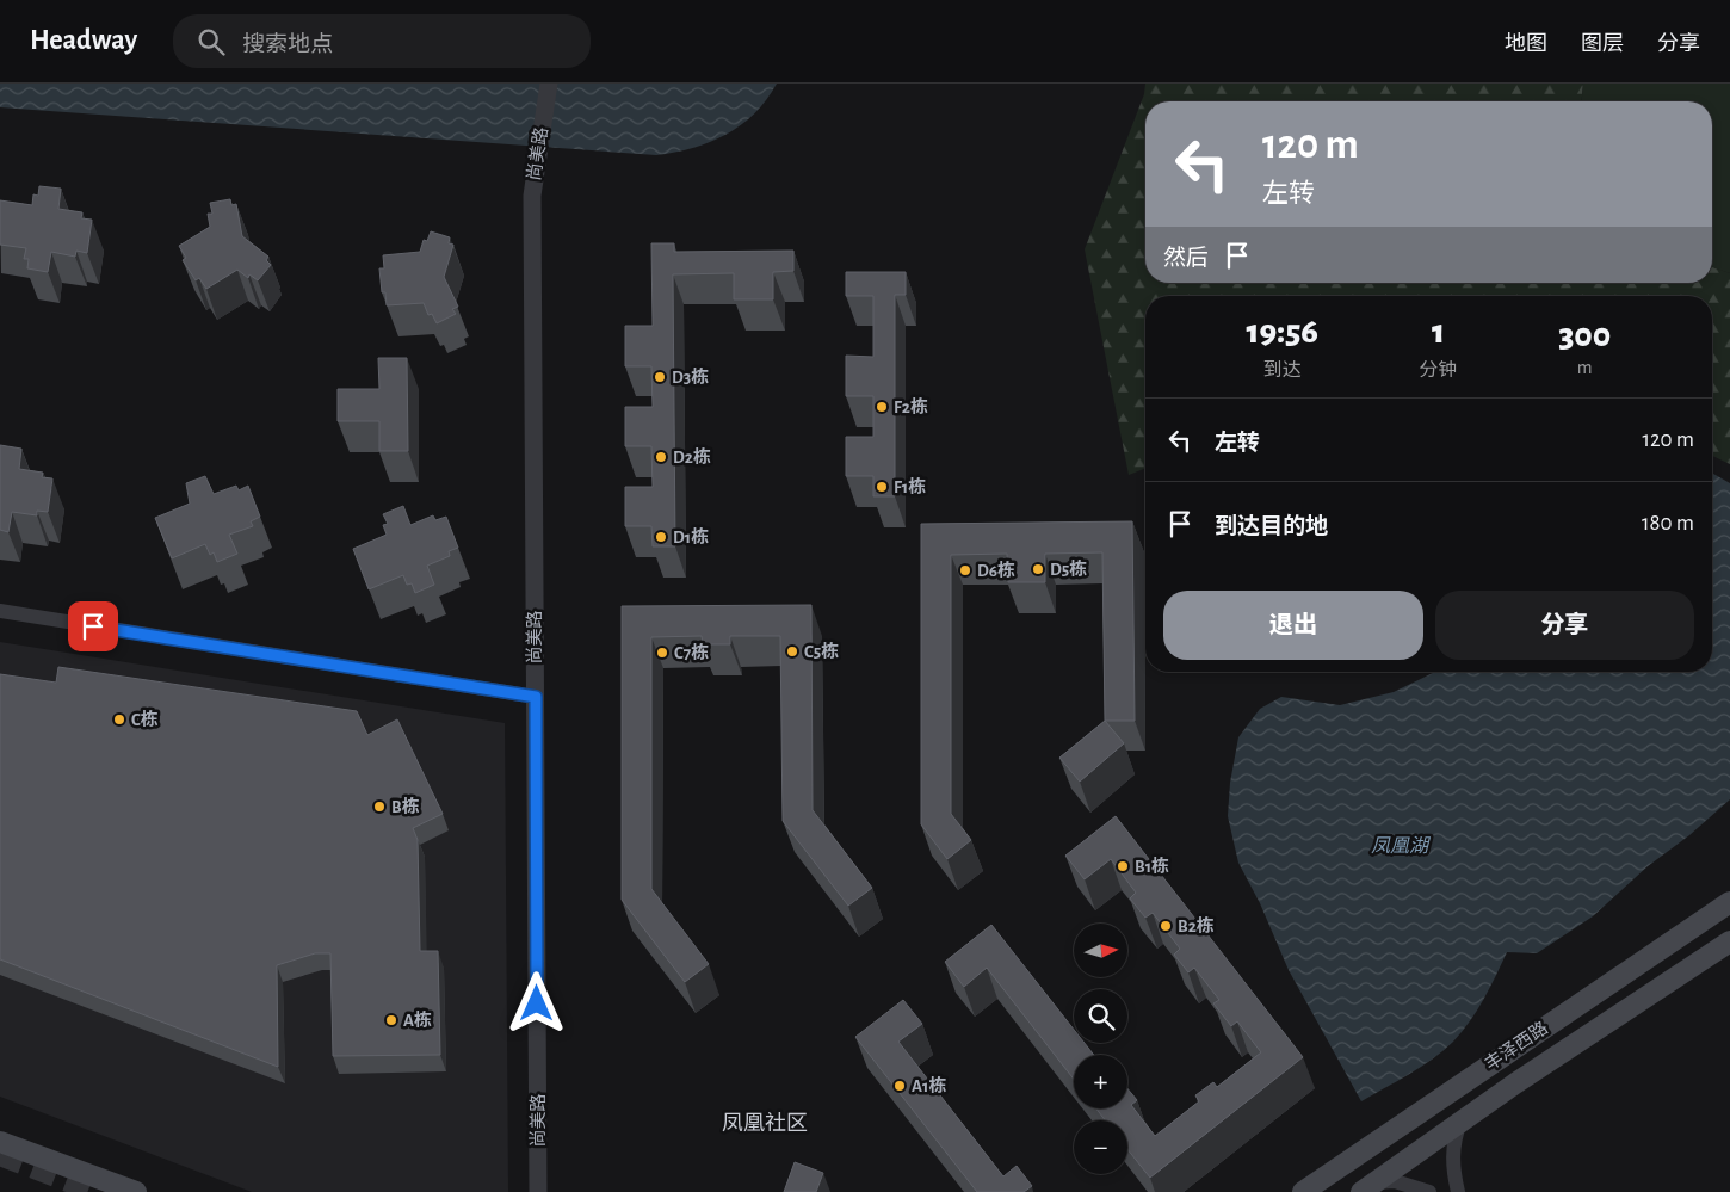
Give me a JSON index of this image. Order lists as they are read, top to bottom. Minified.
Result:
{"streets":{"main road":["丰泽西路"],"street":["尚美路"]},"districts":["凤凰社区"],"water":["凤凰湖"],"places":["D3栋","F2栋","D2栋","F1栋","D1栋","D5栋","D6栋","C5栋","C7栋","C栋","B栋","B1栋","B2栋","A栋","A1栋"],"north":"right","page":{"header":"Headway","search":"搜索地点","nav":["地图","图层","分享"],"turn":["120 m","左转"],"then":"然后","eta":["19:56","到达","1","分钟","300","m"],"list":[{"name":"左转","value":"120 m"},{"name":"到达目的地","value":"180 m"}],"buttons":["退出","分享"],"map_buttons":["+","−"]}}
